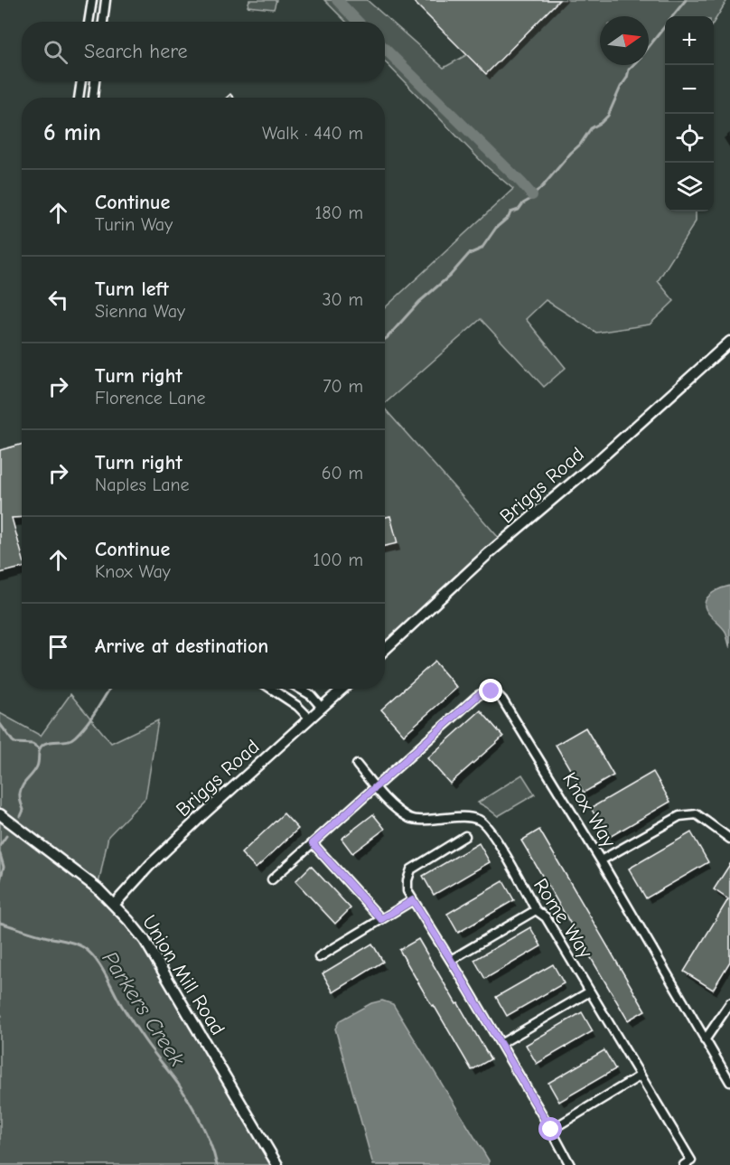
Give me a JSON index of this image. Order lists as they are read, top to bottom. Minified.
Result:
{"streets":{"street":["Briggs Road","Knox Way","Rome Way","Union Mill Road"]},"crossings":[["Briggs Road","Union Mill Road"],["Knox Way","Rome Way"]],"water":["Parkers Creek"],"north":"right","page":{"map_buttons":["+","−"],"search":"Search here","heading":["6 min","Walk · 440 m"],"list":[["Continue","Turin Way","180 m"],["Turn left","Sienna Way","30 m"],["Turn right","Florence Lane","70 m"],["Turn right","Naples Lane","60 m"],["Continue","Knox Way","100 m"],"Arrive at destination"]}}
